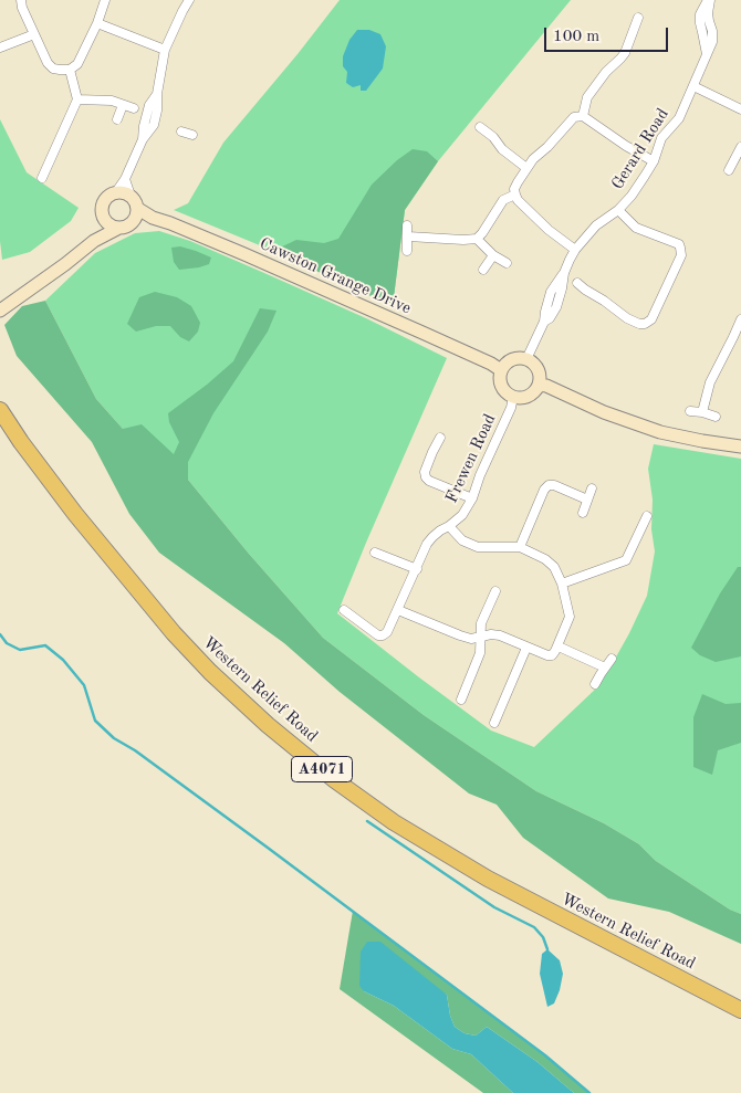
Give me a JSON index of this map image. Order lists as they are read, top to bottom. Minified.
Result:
{"streets":{"highway":["Western Relief Road","A4071"],"street":["Gerard Road","Cawston Grange Drive","Frewen Road"]},"crossings":[["Gerard Road","Cawston Grange Drive"],["Gerard Road","Frewen Road"],["Cawston Grange Drive","Frewen Road"]],"scale_bar":"100 m"}
